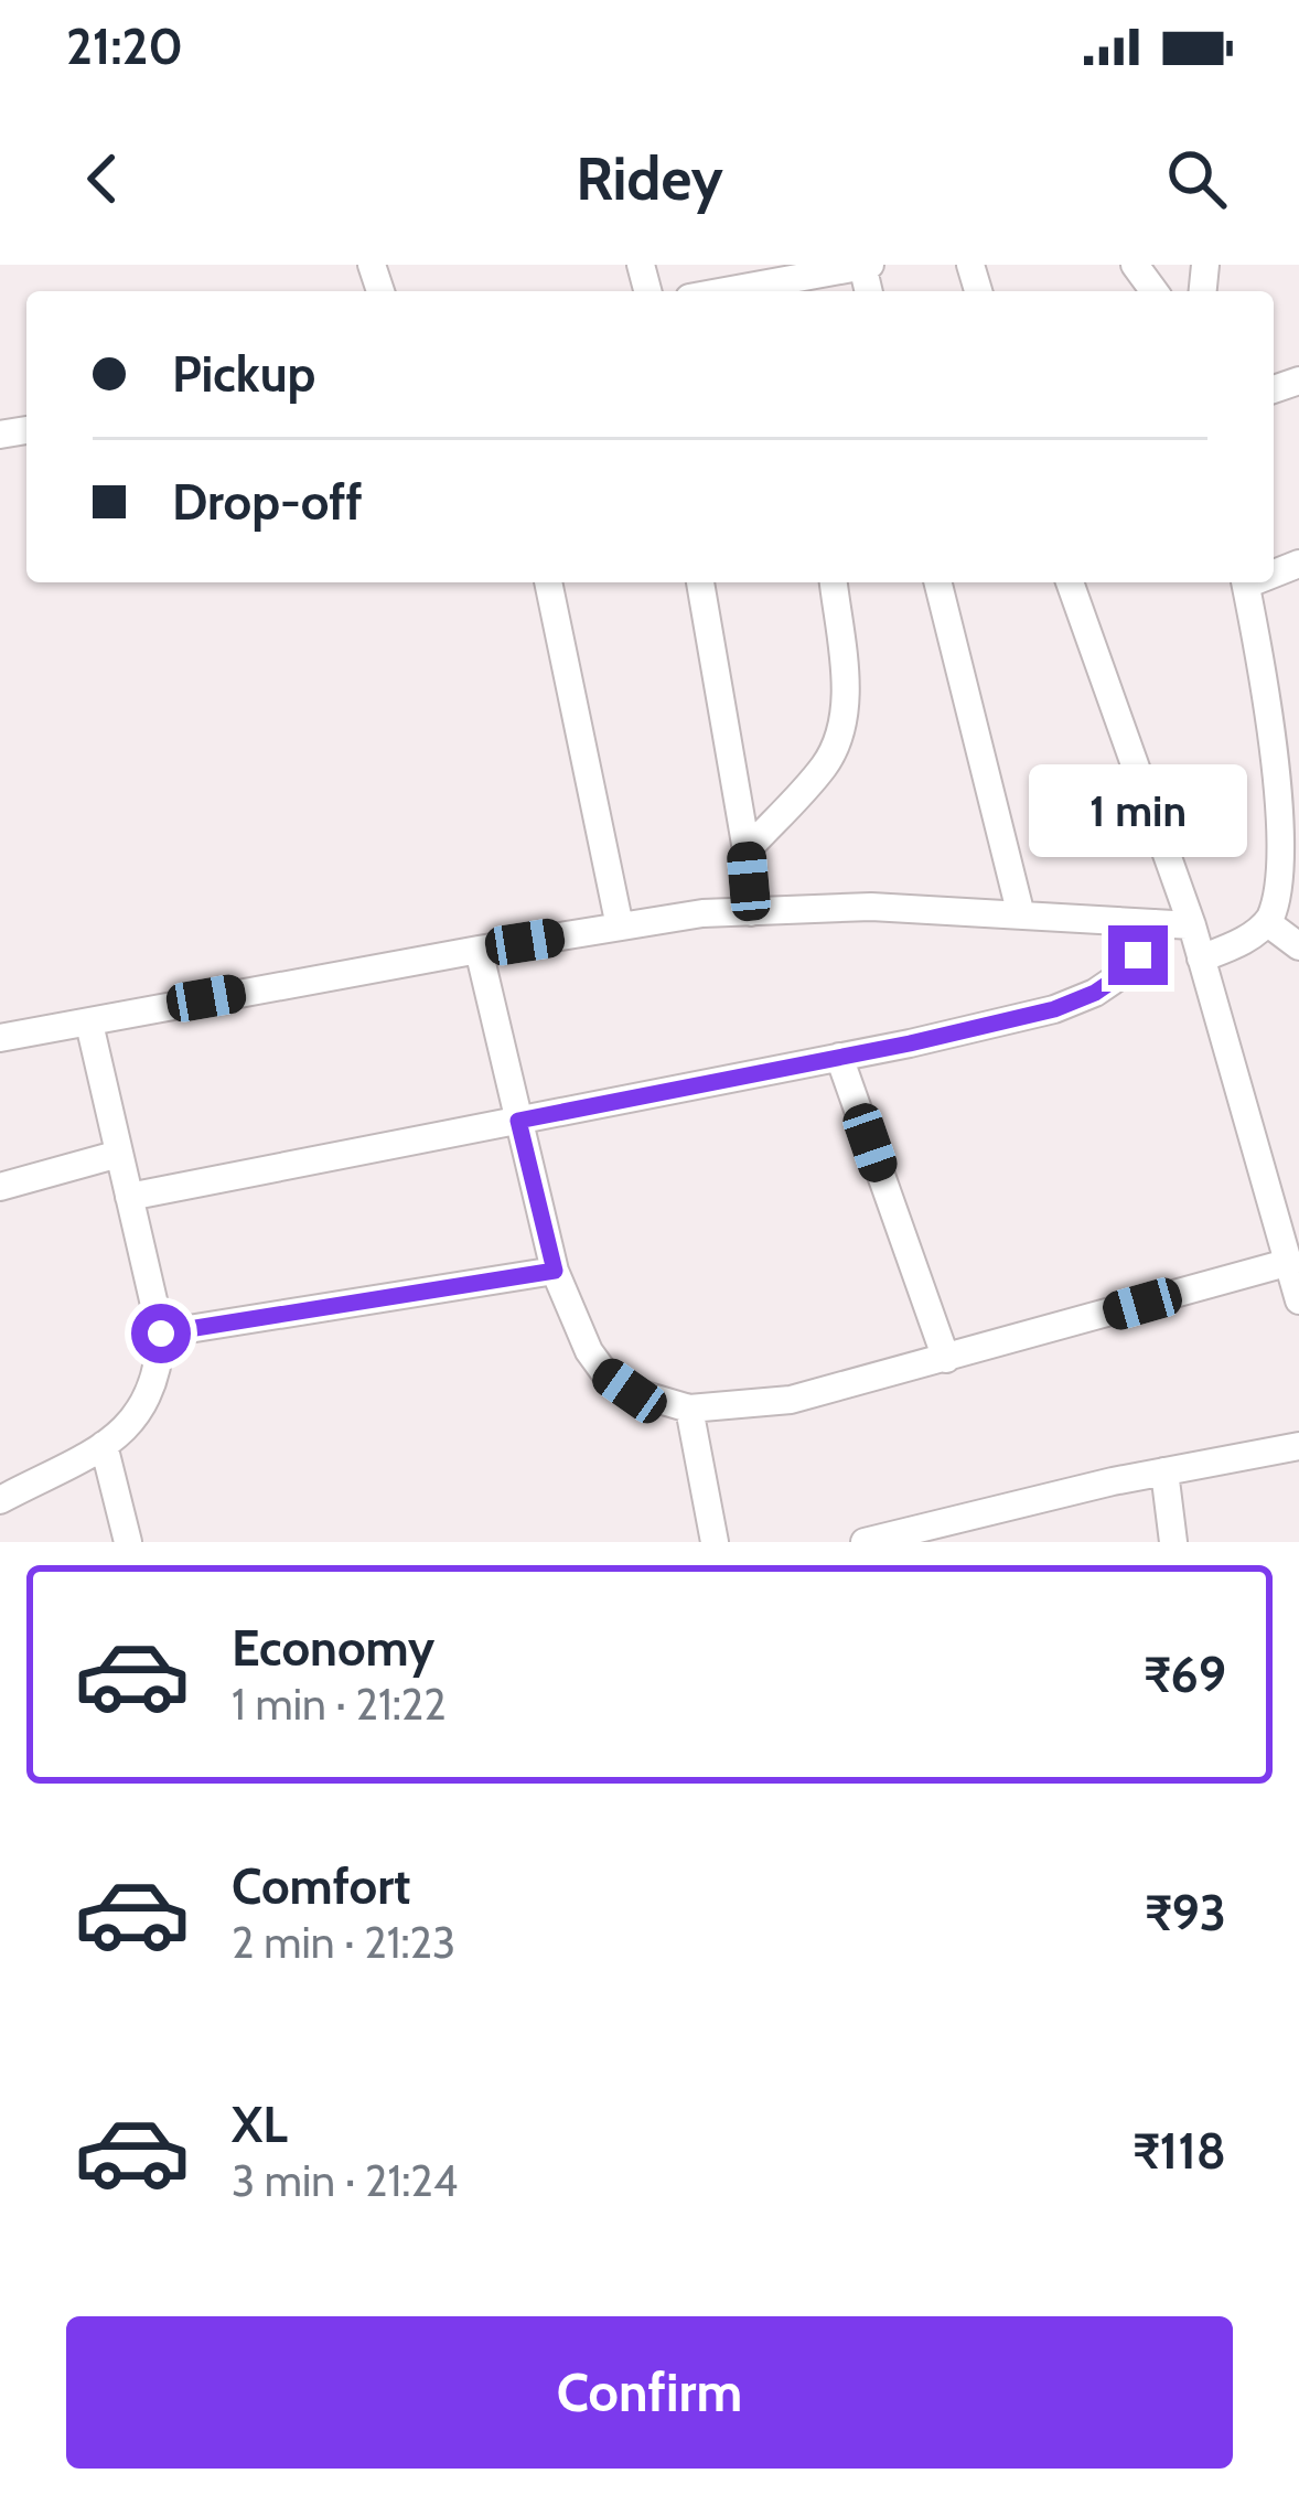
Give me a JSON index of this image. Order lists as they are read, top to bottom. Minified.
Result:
{"page":{"status":"21:20","header":"Ridey","banner":["Pickup","Drop-off"],"bubble":"1 min","list":[{"name":"Economy","note":"1 min · 21:22","value":"₹69"},{"name":"Comfort","note":"2 min · 21:23","value":"₹93"},{"name":"XL","note":"3 min · 21:24","value":"₹118"}],"buttons":"Confirm"}}
